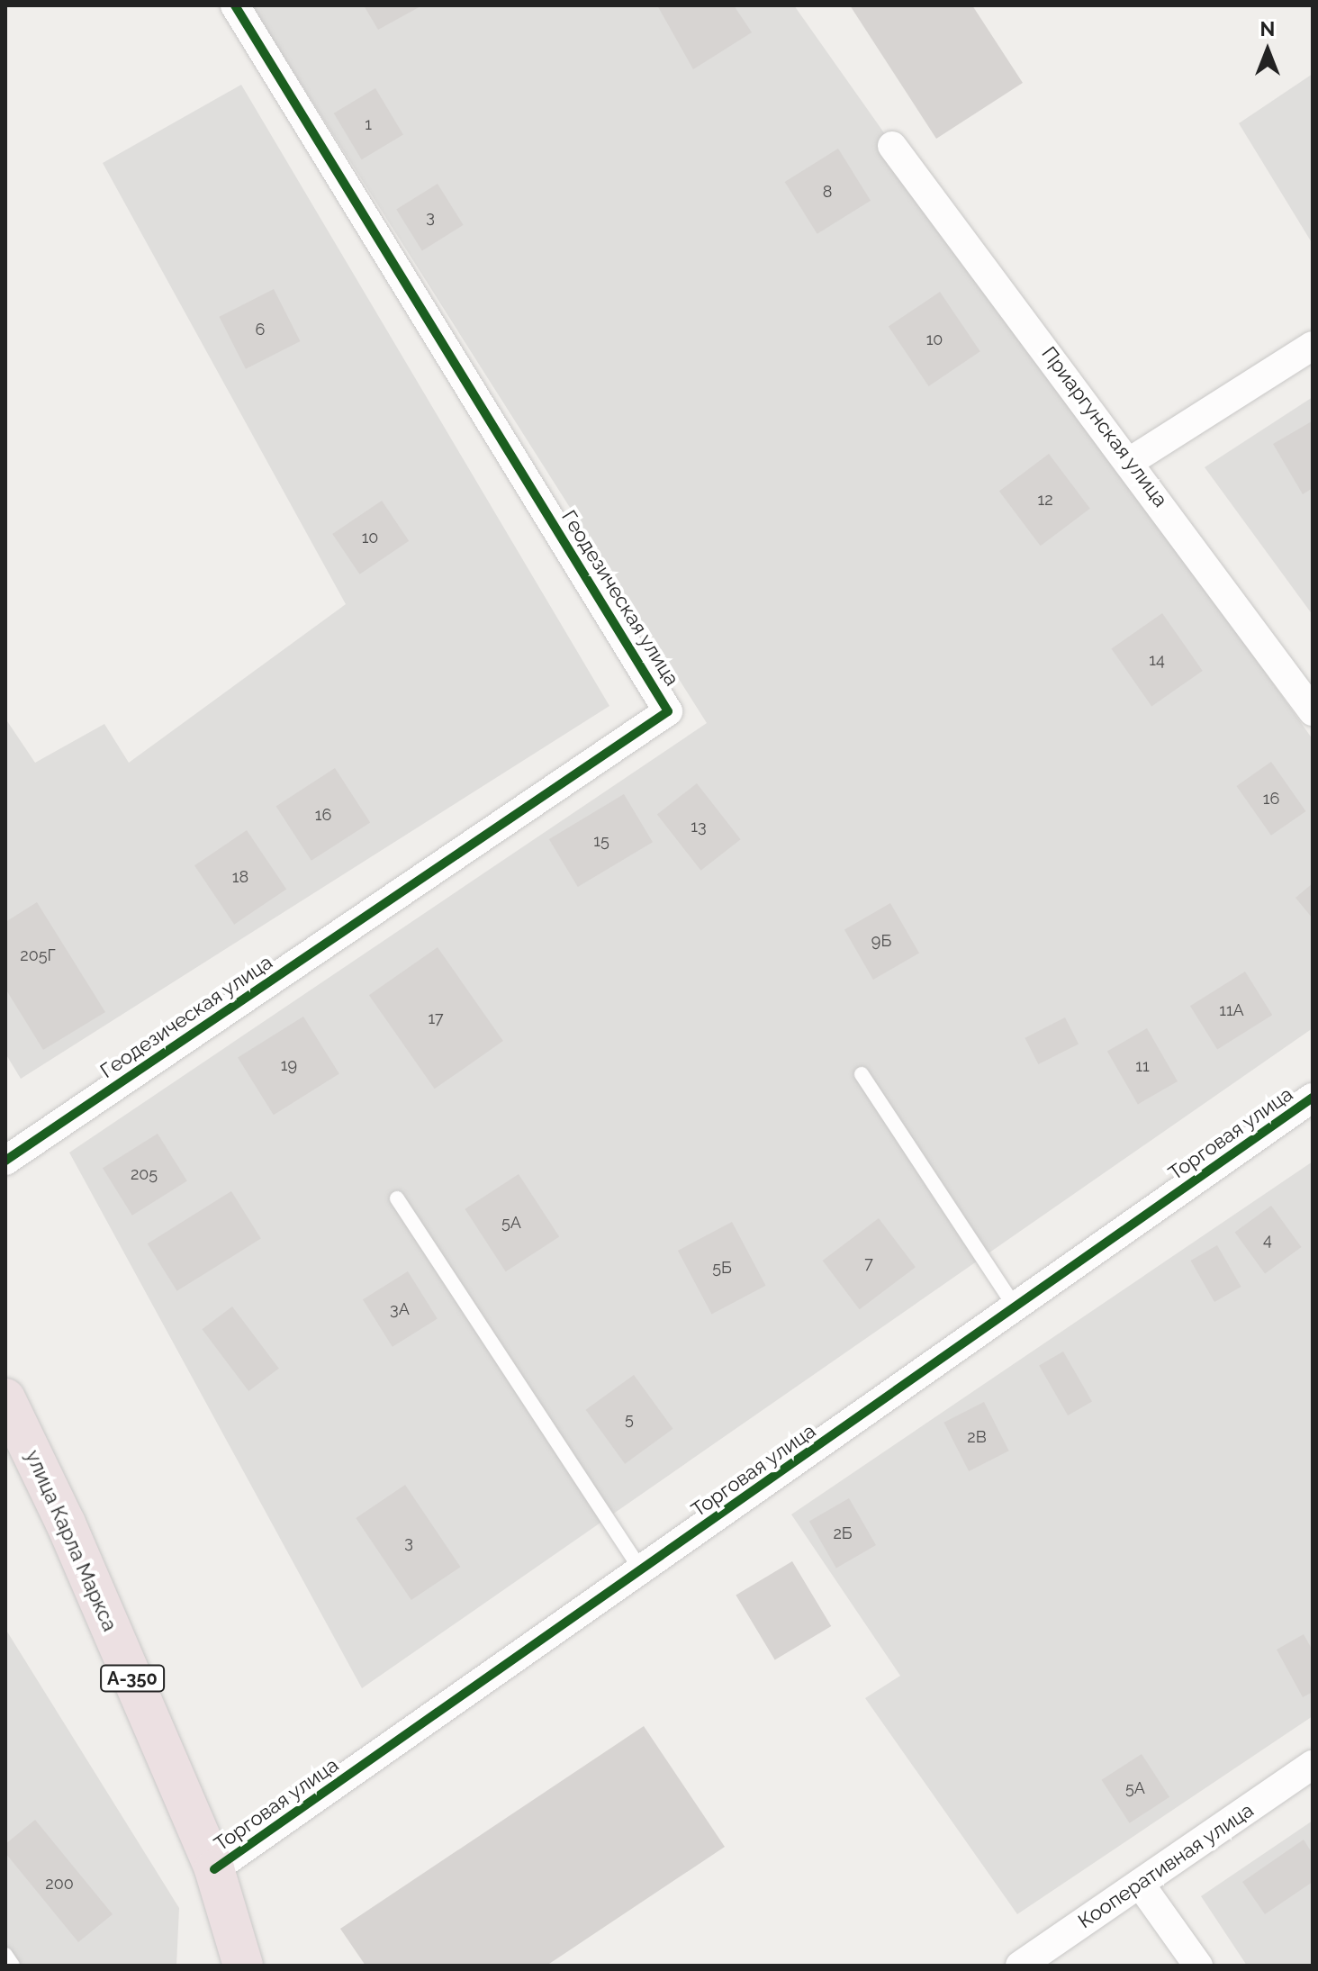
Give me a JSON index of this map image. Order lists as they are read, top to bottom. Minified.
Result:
{"streets":{"highway":["улица Карла Маркса","А-350"],"street":["Приаргунская улица","Геодезическая улица","Торговая улица","Кооперативная улица"]},"crossings":[["Торговая улица","улица Карла Маркса"]],"house_numbers":["1","8","3","6","10","12","10","14","16","16","13","15","18","9Б","205Г","11А","17","19","11","205","5А","4","7","5Б","3А","5","2В","2Б","3","5А","200"],"north":"top"}
